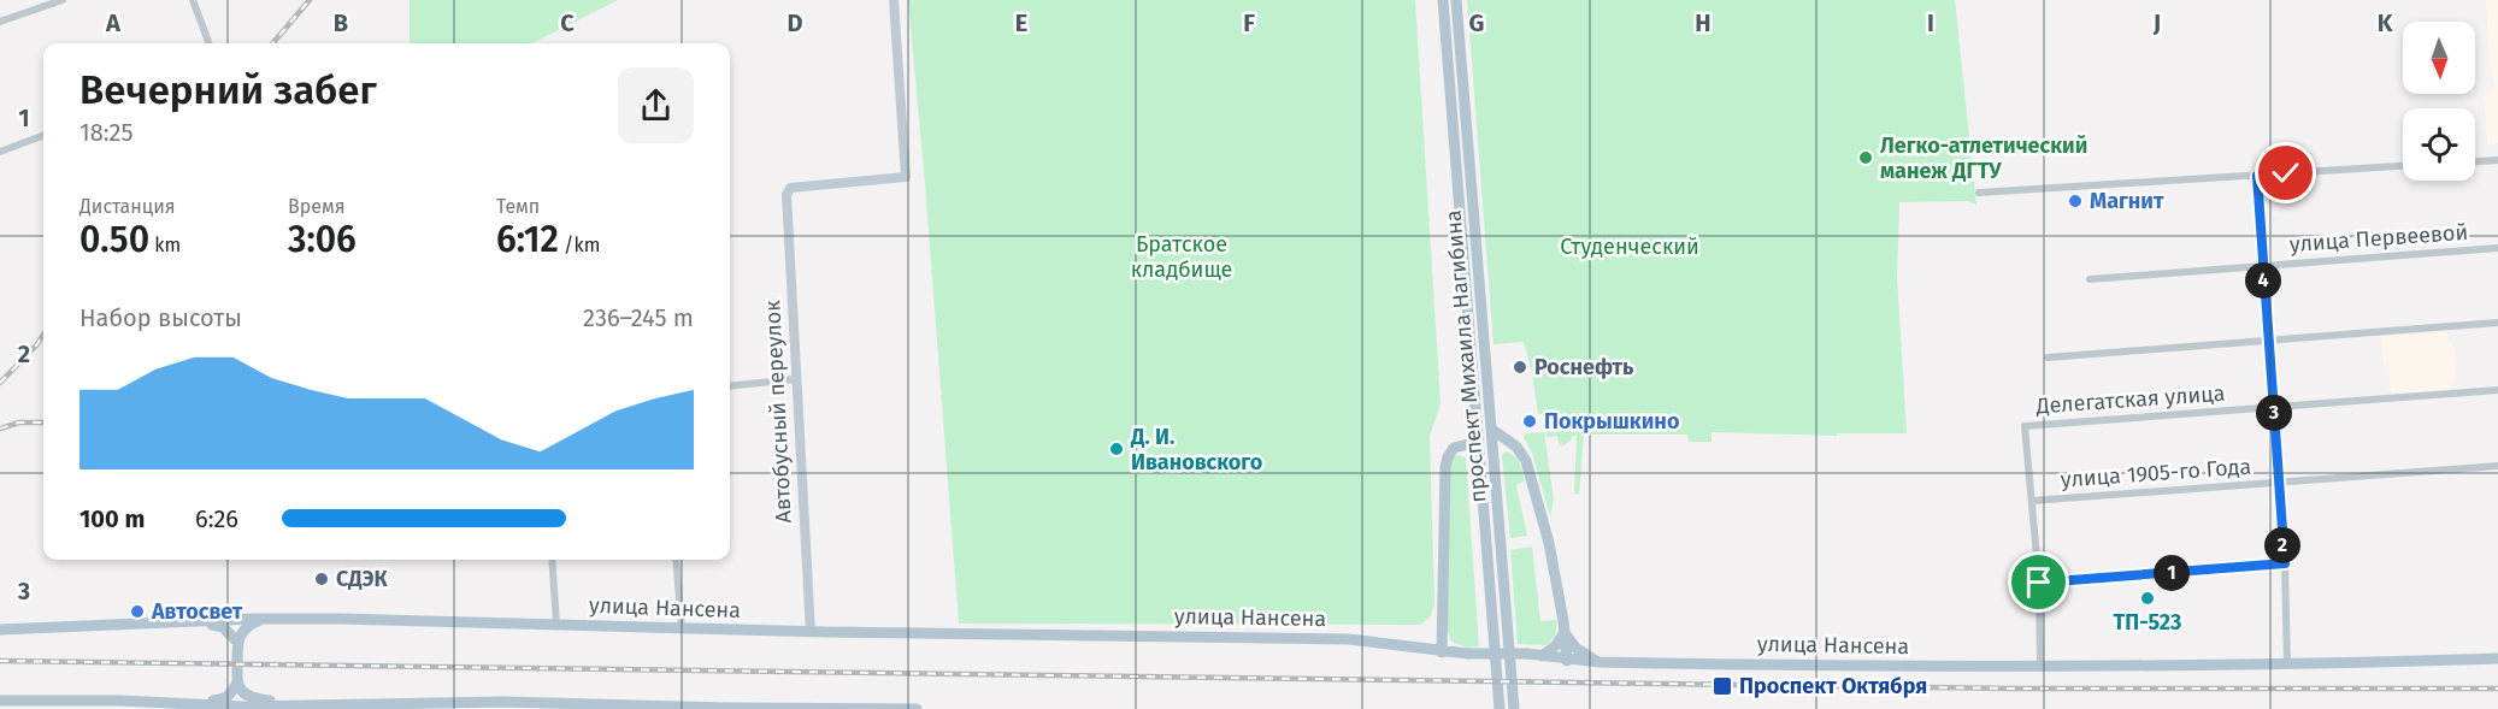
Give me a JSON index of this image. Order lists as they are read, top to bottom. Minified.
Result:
{"streets":{"main road":["проспект Михаила Нагибина","улица Нансена"],"street":["улица Первеевой","Делегатская улица","Автобусный переулок","улица 1905-го Года"]},"crossings":[["Делегатская улица","улица 1905-го Года"],["Автобусный переулок","улица Нансена"]],"parks":["Братское кладбище","Студенческий"],"places":{"other":["Легко-атлетический манеж ДГТУ","Магнит","Роснефть","Покрышкино","Д. И. Ивановского","СДЭК","ТП-523","Автосвет"],"transit":["Проспект Октября"]},"north":"bottom","page":{"heading":["Вечерний забег","18:25"],"stats":[["Дистанция","0.50 km"],["Время","3:06"],["Темп","6:12 /km"]],"pins":["4","3","2","1"],"chart":["Набор высоты","236–245 m"],"list":[{"name":"100 m","note":"6:26"}]},"grid":{"columns":["A","B","C","D","E","F","G","H","I","J","K"],"rows":["1","2","3"]}}
